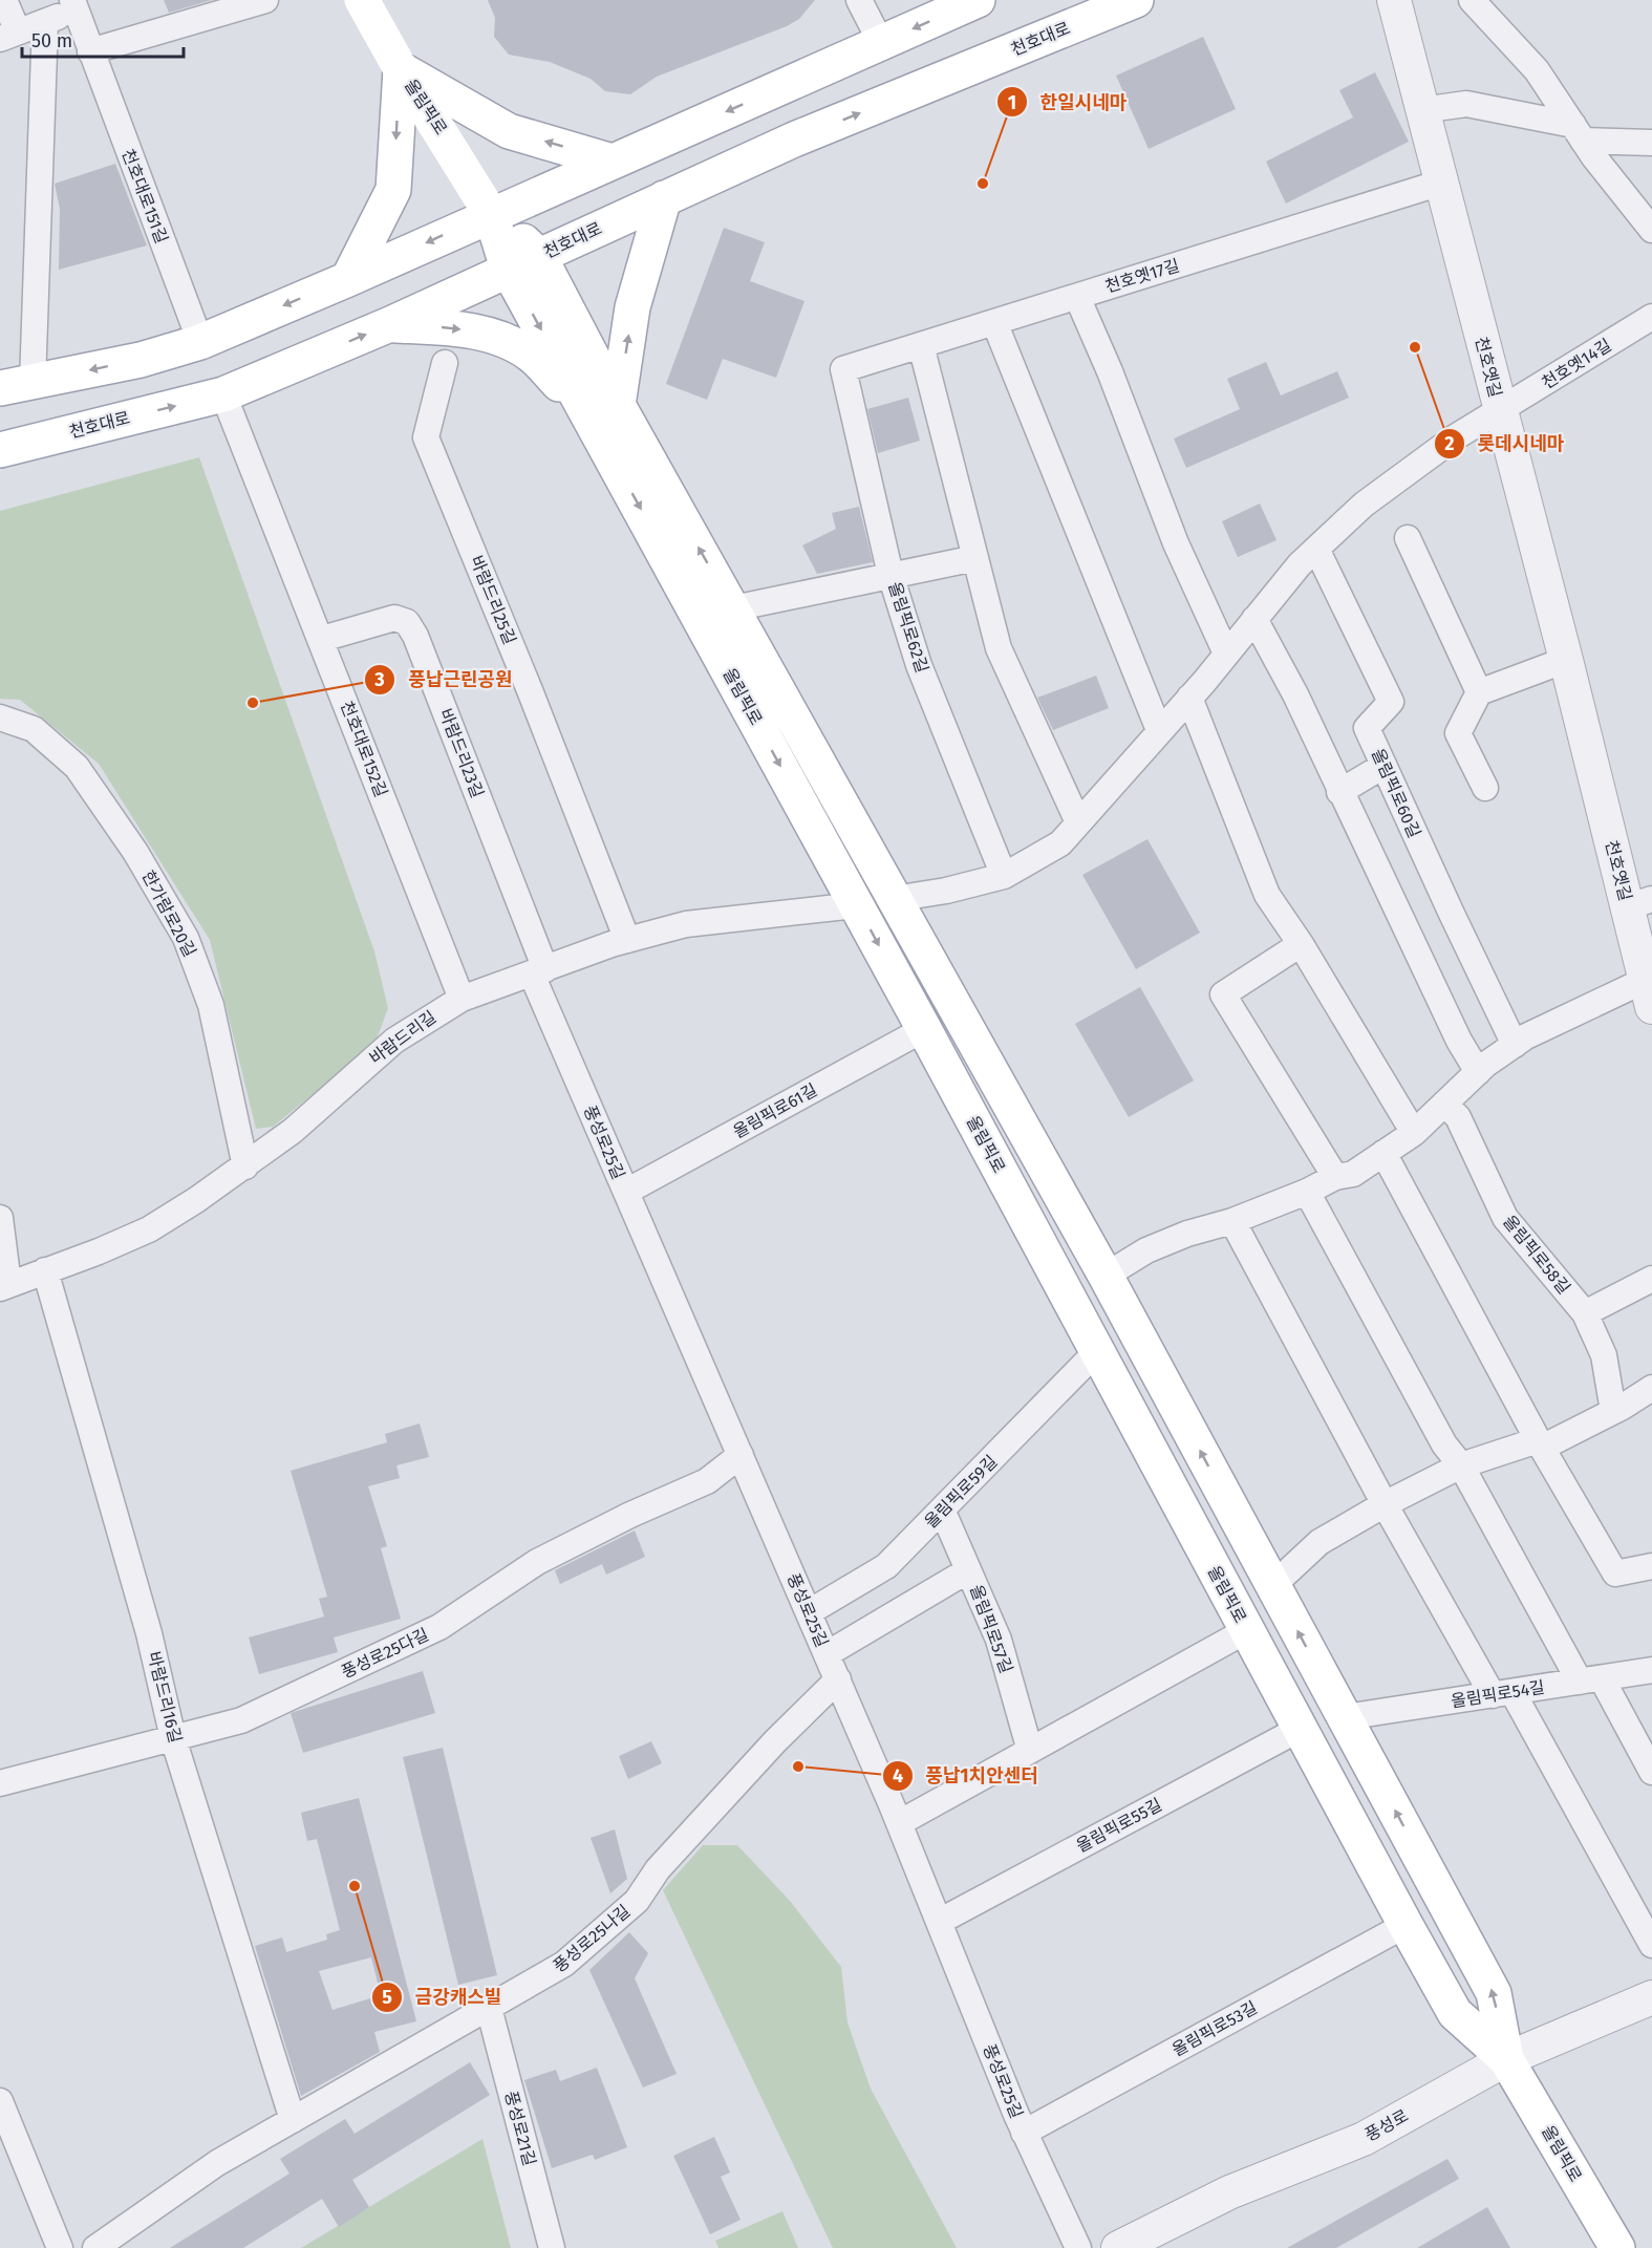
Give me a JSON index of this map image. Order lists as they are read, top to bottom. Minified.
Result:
{"streets":{"main road":["천호대로","올림픽로"],"street":["천호대로151길","천호옛17길","천호옛14길","천호옛길","바람드리25길","올림픽로62길","천호대로152길","바람드리23길","올림픽로60길","한가람로20길","바람드리길","올림픽로61길","풍성로25길","올림픽로58길","올림픽로59길","올림픽로57길","풍성로25다길","올림픽로54길","바람드리16길","올림픽로55길","풍성로25나길","올림픽로53길","풍성로","풍성로21길"]},"crossings":[["천호대로","올림픽로"],["천호대로","천호대로152길"],["올림픽로","바람드리길"],["올림픽로","올림픽로61길"],["올림픽로","올림픽로59길"],["올림픽로","올림픽로54길"],["올림픽로","올림픽로55길"],["올림픽로","올림픽로53길"],["올림픽로","풍성로"],["천호옛17길","천호옛길"],["천호옛17길","올림픽로62길"],["천호옛14길","천호옛길"],["바람드리25길","바람드리길"],["천호대로152길","바람드리23길"],["천호대로152길","바람드리길"],["바람드리23길","바람드리길"],["바람드리23길","풍성로25길"],["한가람로20길","바람드리길"],["바람드리길","풍성로25길"],["바람드리길","바람드리16길"],["올림픽로61길","풍성로25길"],["풍성로25길","올림픽로59길"],["풍성로25길","풍성로25다길"],["풍성로25길","올림픽로55길"],["풍성로25길","풍성로25나길"],["풍성로25길","올림픽로53길"],["올림픽로59길","올림픽로57길"],["풍성로25다길","바람드리16길"],["바람드리16길","풍성로25나길"],["풍성로25나길","풍성로21길"]],"places":["한일시네마","롯데시네마","풍납근린공원","풍납1치안센터","금강캐스빌"],"scale_bar":"50 m"}
